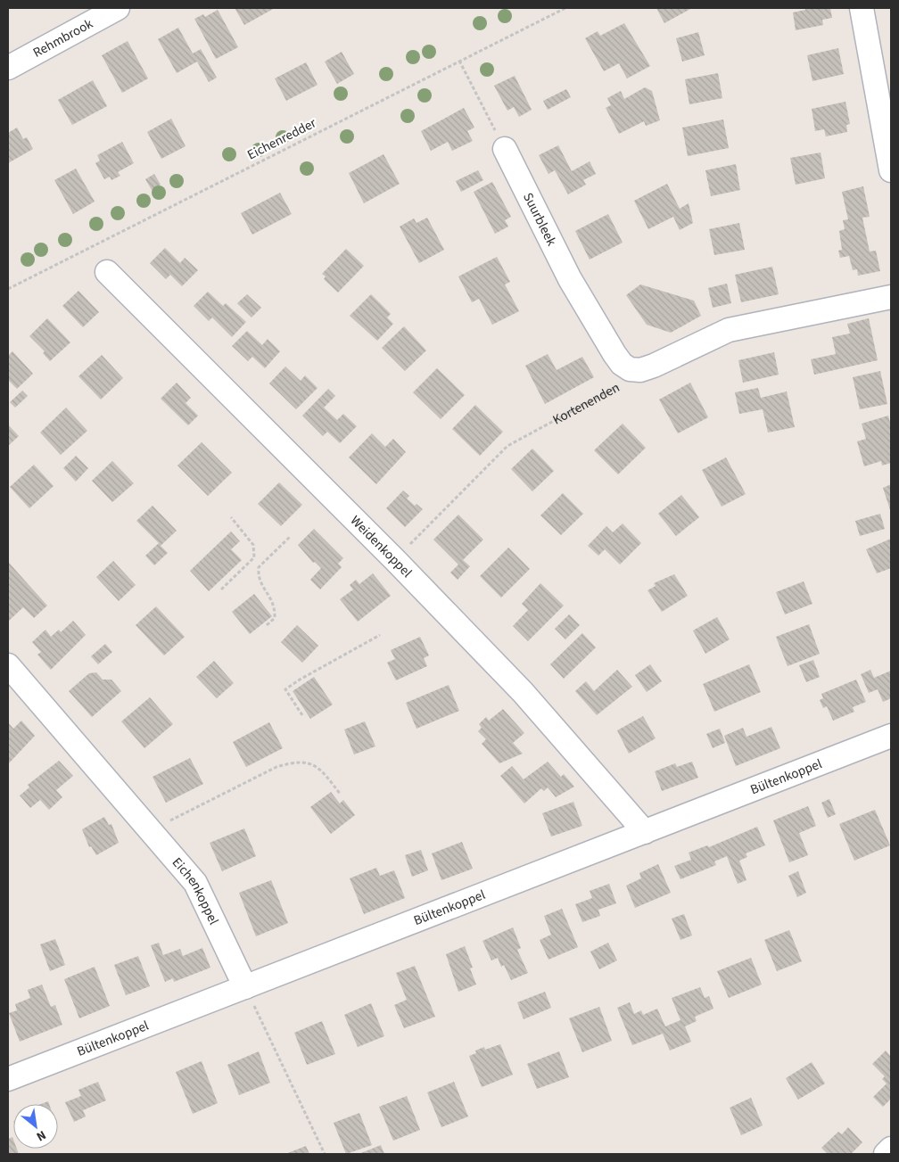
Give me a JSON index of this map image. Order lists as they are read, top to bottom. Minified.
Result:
{"streets":{"street":["Rehmbrook","Suurbleek","Kortenenden","Weidenkoppel","Bültenkoppel","Eichenkoppel"],"path":["Eichenredder"]},"crossings":[["Suurbleek","Kortenenden"],["Kortenenden","Weidenkoppel"],["Weidenkoppel","Bültenkoppel"],["Bültenkoppel","Eichenkoppel"]],"north":"bottom right"}
